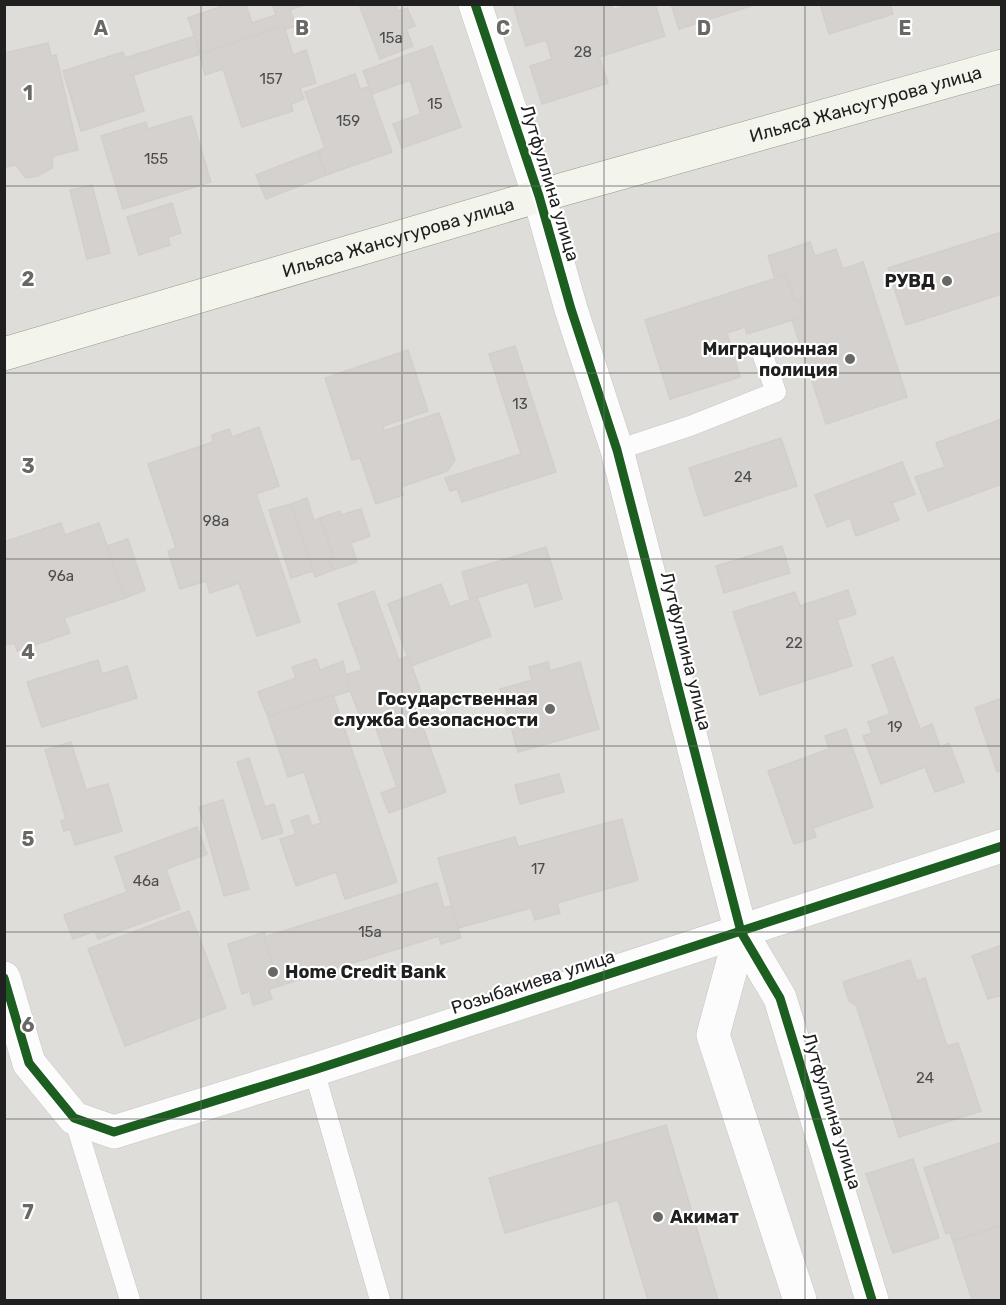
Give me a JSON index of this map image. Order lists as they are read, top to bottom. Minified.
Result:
{"streets":{"main road":["Ильяса Жансугурова улица"],"street":["Лутфуллина улица","Розыбакиева улица"]},"crossings":[["Ильяса Жансугурова улица","Лутфуллина улица"],["Лутфуллина улица","Розыбакиева улица"]],"places":["РУВД","Миграционная полиция","Государственная служба безопасности","Home Credit Bank","Акимат"],"house_numbers":["15а","28","157","15","159","155","13","24","98а","96а","22","19","17","46а","15а","24"],"grid":{"columns":["A","B","C","D","E"],"rows":["1","2","3","4","5","6","7"]}}
